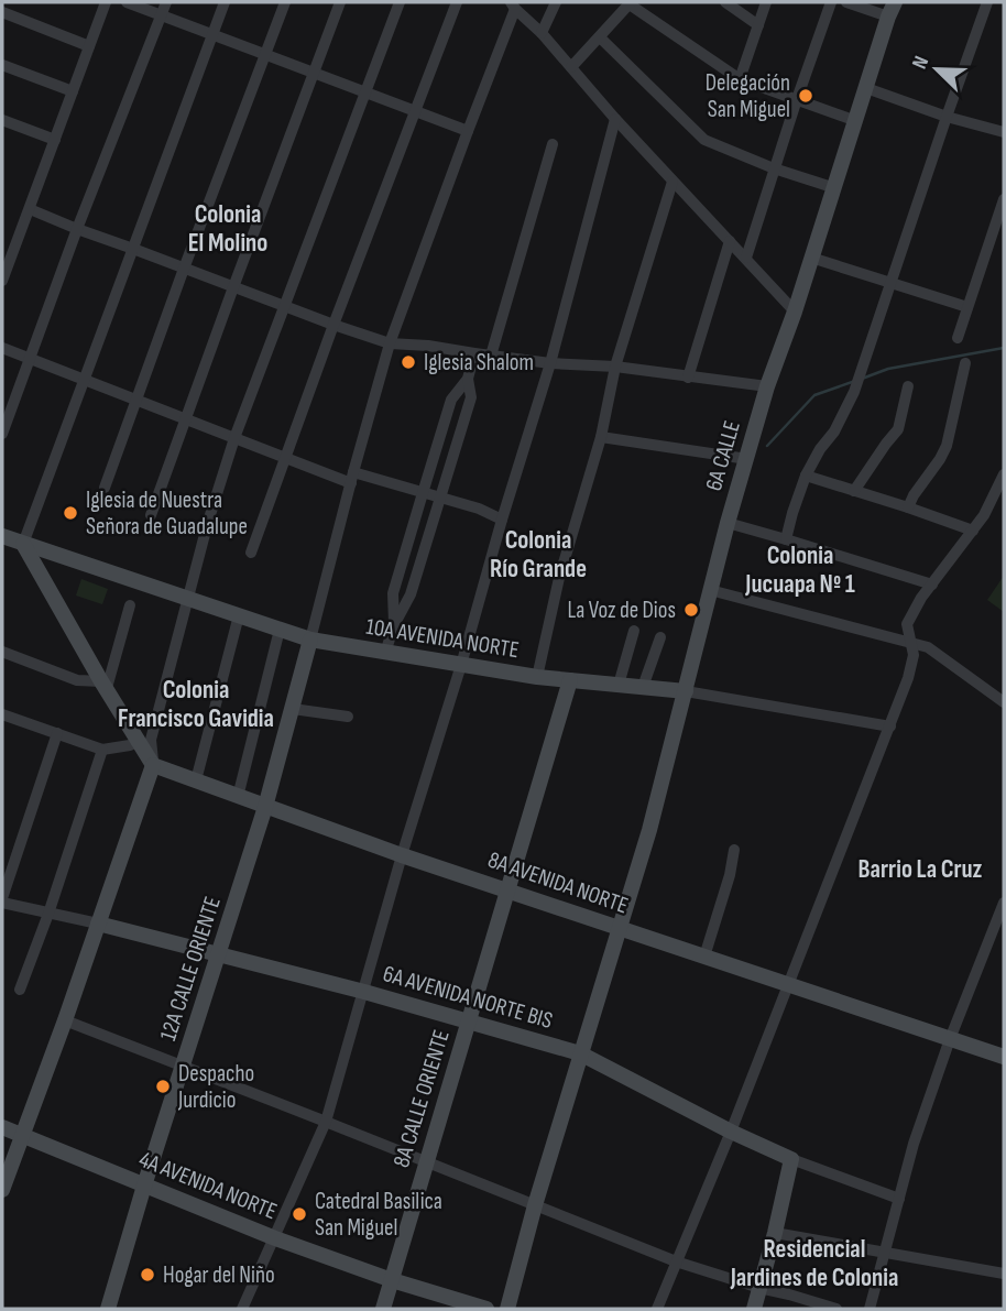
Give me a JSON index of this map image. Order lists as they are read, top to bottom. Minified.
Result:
{"streets":{"street":["6A CALLE","10A AVENIDA NORTE","8A AVENIDA NORTE","12A CALLE ORIENTE","6A AVENIDA NORTE BIS","8A CALLE ORIENTE","4A AVENIDA NORTE"]},"crossings":[["6A CALLE","10A AVENIDA NORTE"],["6A CALLE","8A AVENIDA NORTE"],["6A CALLE","6A AVENIDA NORTE BIS"],["10A AVENIDA NORTE","12A CALLE ORIENTE"],["10A AVENIDA NORTE","8A CALLE ORIENTE"],["8A AVENIDA NORTE","12A CALLE ORIENTE"],["8A AVENIDA NORTE","8A CALLE ORIENTE"],["12A CALLE ORIENTE","6A AVENIDA NORTE BIS"],["12A CALLE ORIENTE","4A AVENIDA NORTE"],["6A AVENIDA NORTE BIS","8A CALLE ORIENTE"],["8A CALLE ORIENTE","4A AVENIDA NORTE"]],"districts":["Colonia El Molino","Colonia Río Grande","Colonia Jucuapa Nº 1","Colonia Francisco Gavidia","Barrio La Cruz","Residencial Jardines de Colonia"],"places":["Delegación San Miguel","Iglesia Shalom","Iglesia de Nuestra Señora de Guadalupe","La Voz de Dios","Despacho Jurdicio","Catedral Basilica San Miguel","Hogar del Niño"],"north":"top left"}
